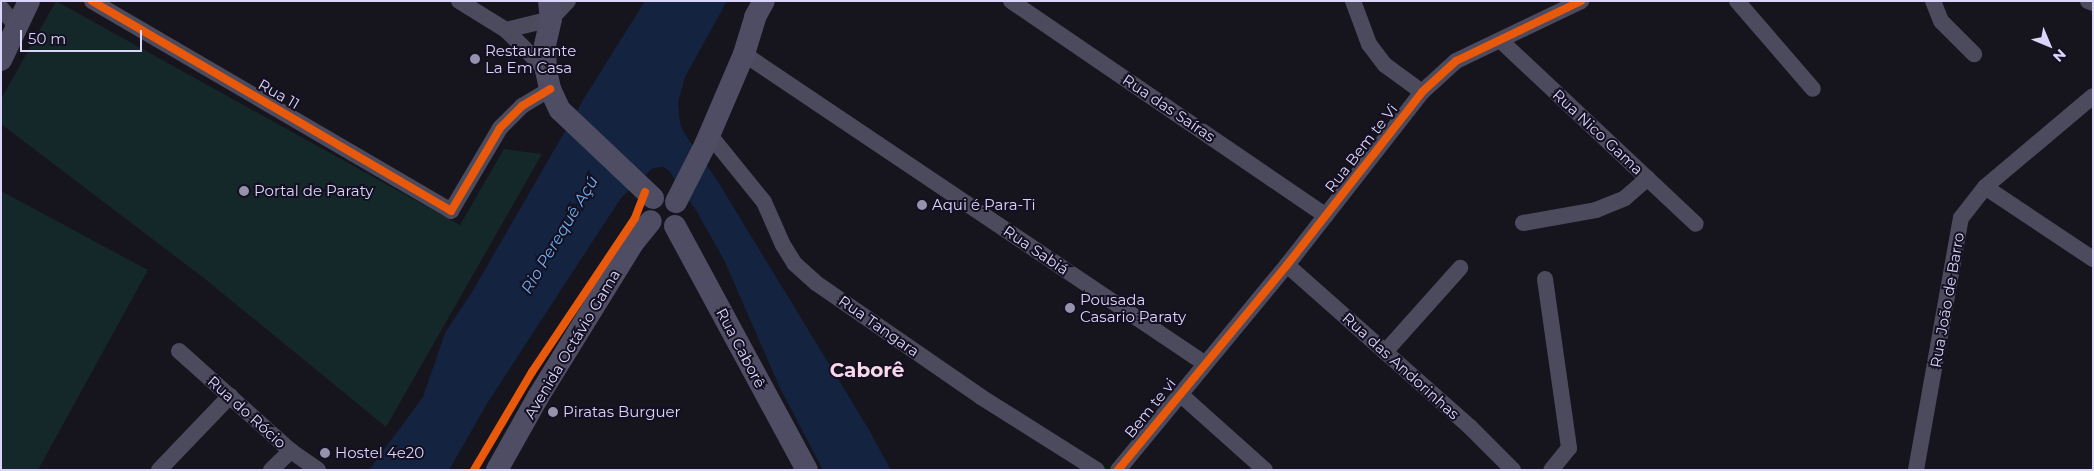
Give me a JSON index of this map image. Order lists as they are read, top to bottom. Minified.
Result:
{"streets":{"street":["Rua 11","Rua das Saíras","Rua Nico Gama","Rua Bem te Vi","Rua Sabiá","Rua João de Barro","Rua Tangara","Avenida Octávio Gama","Rua Caborê","Rua das Andorinhas","Bem te vi","Rua do Rócio"]},"crossings":[["Rua das Saíras","Rua Bem te Vi"],["Rua Nico Gama","Rua Bem te Vi"],["Rua Bem te Vi","Rua Sabiá"],["Rua Bem te Vi","Rua das Andorinhas"],["Rua Bem te Vi","Bem te vi"],["Rua Sabiá","Bem te vi"],["Avenida Octávio Gama","Rua Caborê"]],"districts":["Caborê"],"water":["Rio Perequê Açú"],"places":["Restaurante La Em Casa","Portal de Paraty","Aqui é Para-Ti","Pousada Casario Paraty","Piratas Burguer","Hostel 4e20"],"scale_bar":"50 m","north":"bottom right"}
